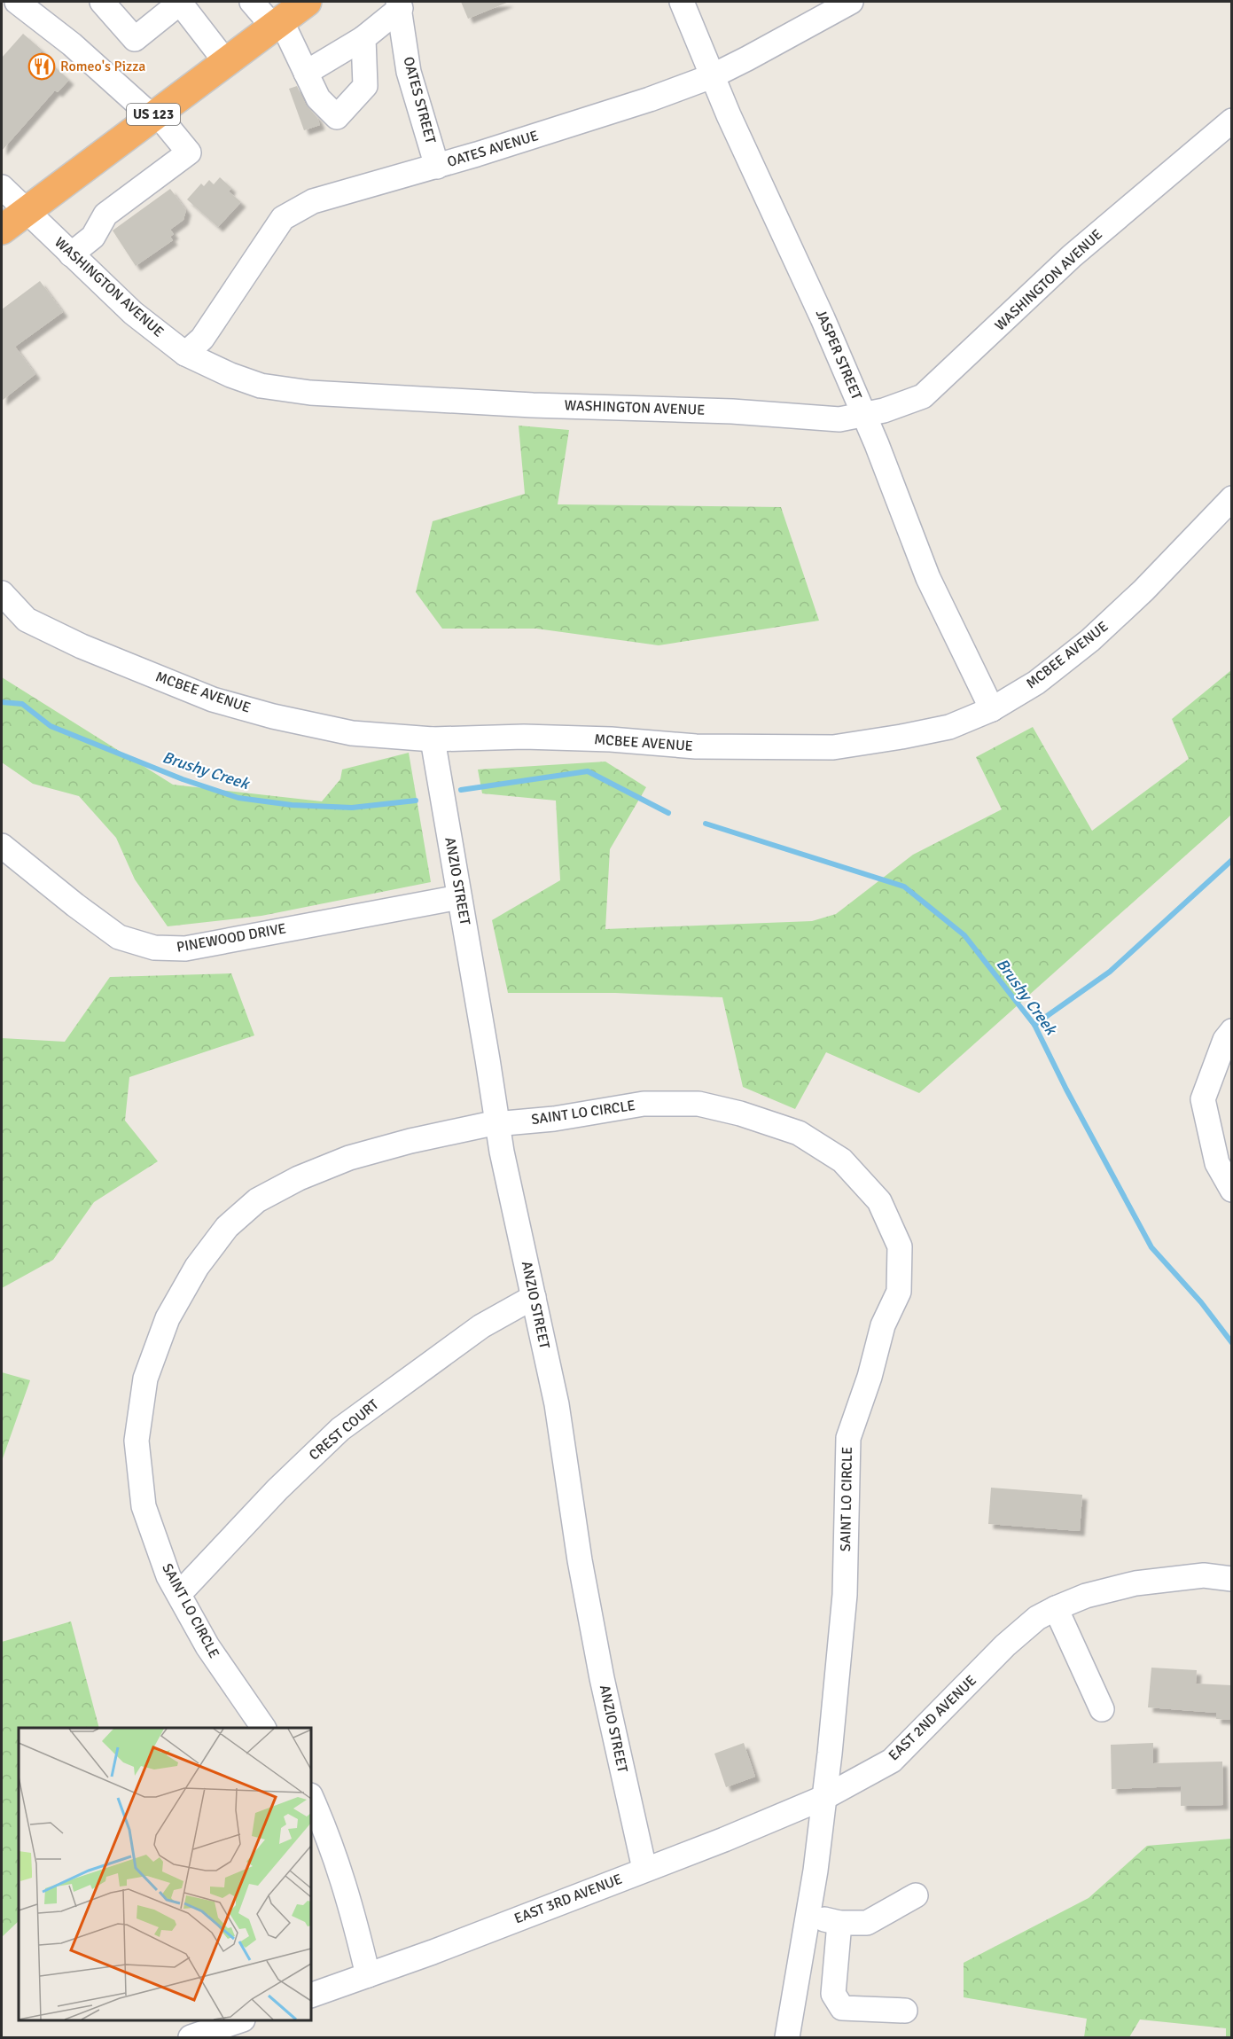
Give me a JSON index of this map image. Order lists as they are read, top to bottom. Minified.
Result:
{"streets":{"highway":["US 123"],"street":["OATES STREET","OATES AVENUE","WASHINGTON AVENUE","JASPER STREET","MCBEE AVENUE","ANZIO STREET","PINEWOOD DRIVE","SAINT LO CIRCLE","CREST COURT","EAST 2ND AVENUE","EAST 3RD AVENUE"]},"crossings":[["OATES STREET","OATES AVENUE"],["US 123","WASHINGTON AVENUE"],["OATES AVENUE","WASHINGTON AVENUE"],["OATES AVENUE","JASPER STREET"],["WASHINGTON AVENUE","JASPER STREET"],["JASPER STREET","MCBEE AVENUE"],["MCBEE AVENUE","ANZIO STREET"],["ANZIO STREET","PINEWOOD DRIVE"],["ANZIO STREET","SAINT LO CIRCLE"],["ANZIO STREET","CREST COURT"],["ANZIO STREET","EAST 3RD AVENUE"],["SAINT LO CIRCLE","CREST COURT"],["SAINT LO CIRCLE","EAST 2ND AVENUE"],["SAINT LO CIRCLE","EAST 3RD AVENUE"],["EAST 2ND AVENUE","EAST 3RD AVENUE"]],"water":["Brushy Creek"],"places":{"restaurant":["Romeo's Pizza"]}}
